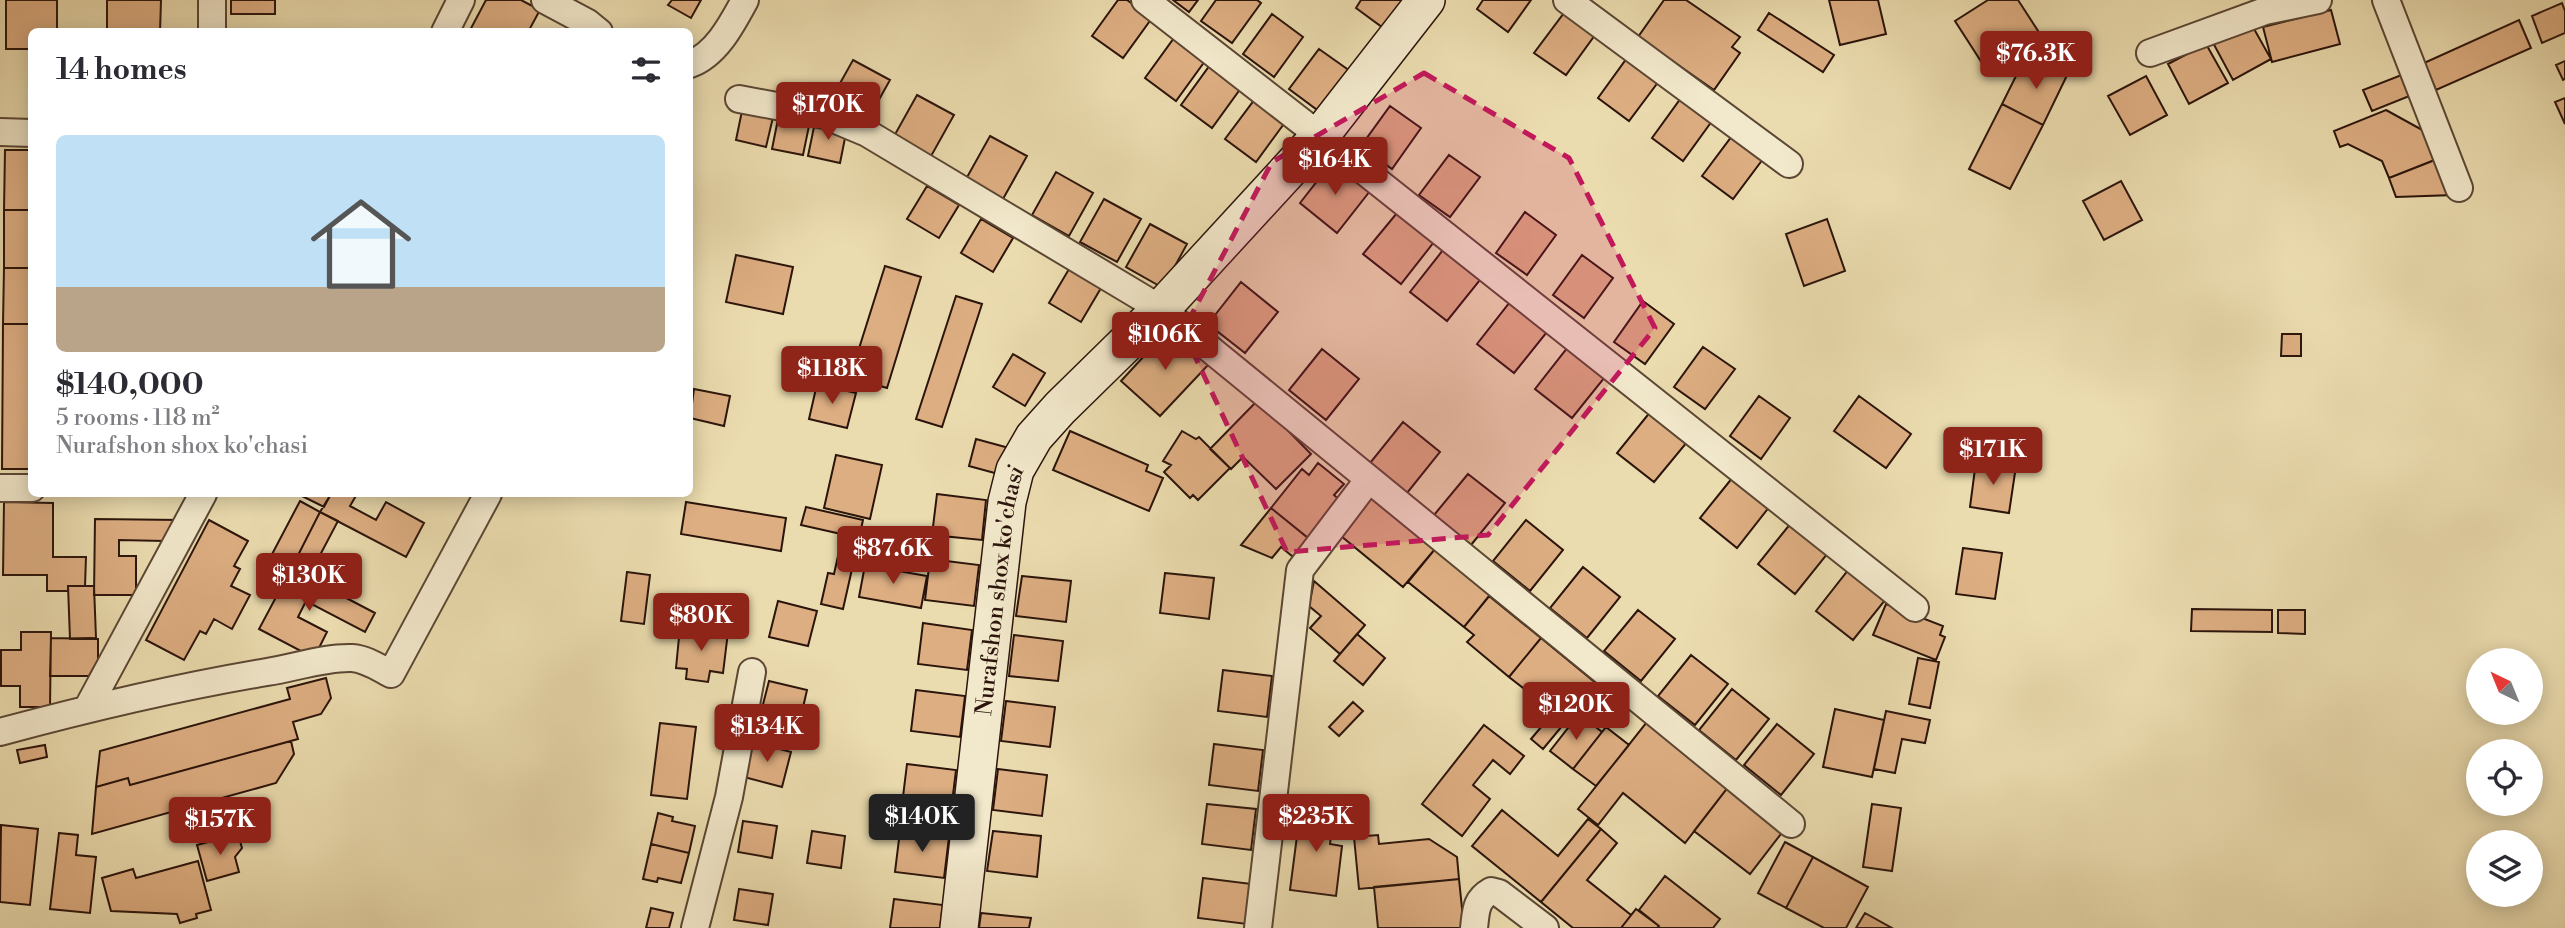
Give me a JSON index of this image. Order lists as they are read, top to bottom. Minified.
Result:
{"streets":{"street":["Nurafshon shox ko'chasi"]},"north":"top left","page":{"heading":"14 homes","price":["$76.3K","$170K","$164K","$106K","$118K","$171K","$87.6K","$130K","$80K","$120K","$134K","$140K","$235K","$157K"],"list":[{"name":"$140,000","note":"5 rooms · 118 m² · Nurafshon shox ko'chasi"}]}}
